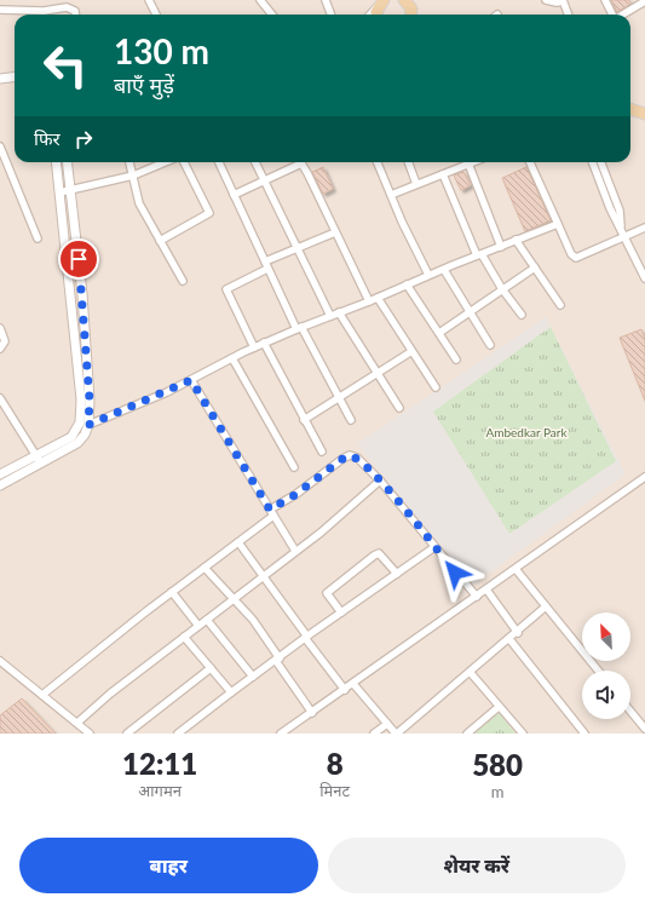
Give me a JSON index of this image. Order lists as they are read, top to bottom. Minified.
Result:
{"parks":["Ambedkar Park"],"north":"top left","page":{"turn":["130 m","बाएँ मुड़ें"],"then":"फिर","eta":["12:11","आगमन","8","मिनट","580","m"],"buttons":["बाहर","शेयर करें"]}}
